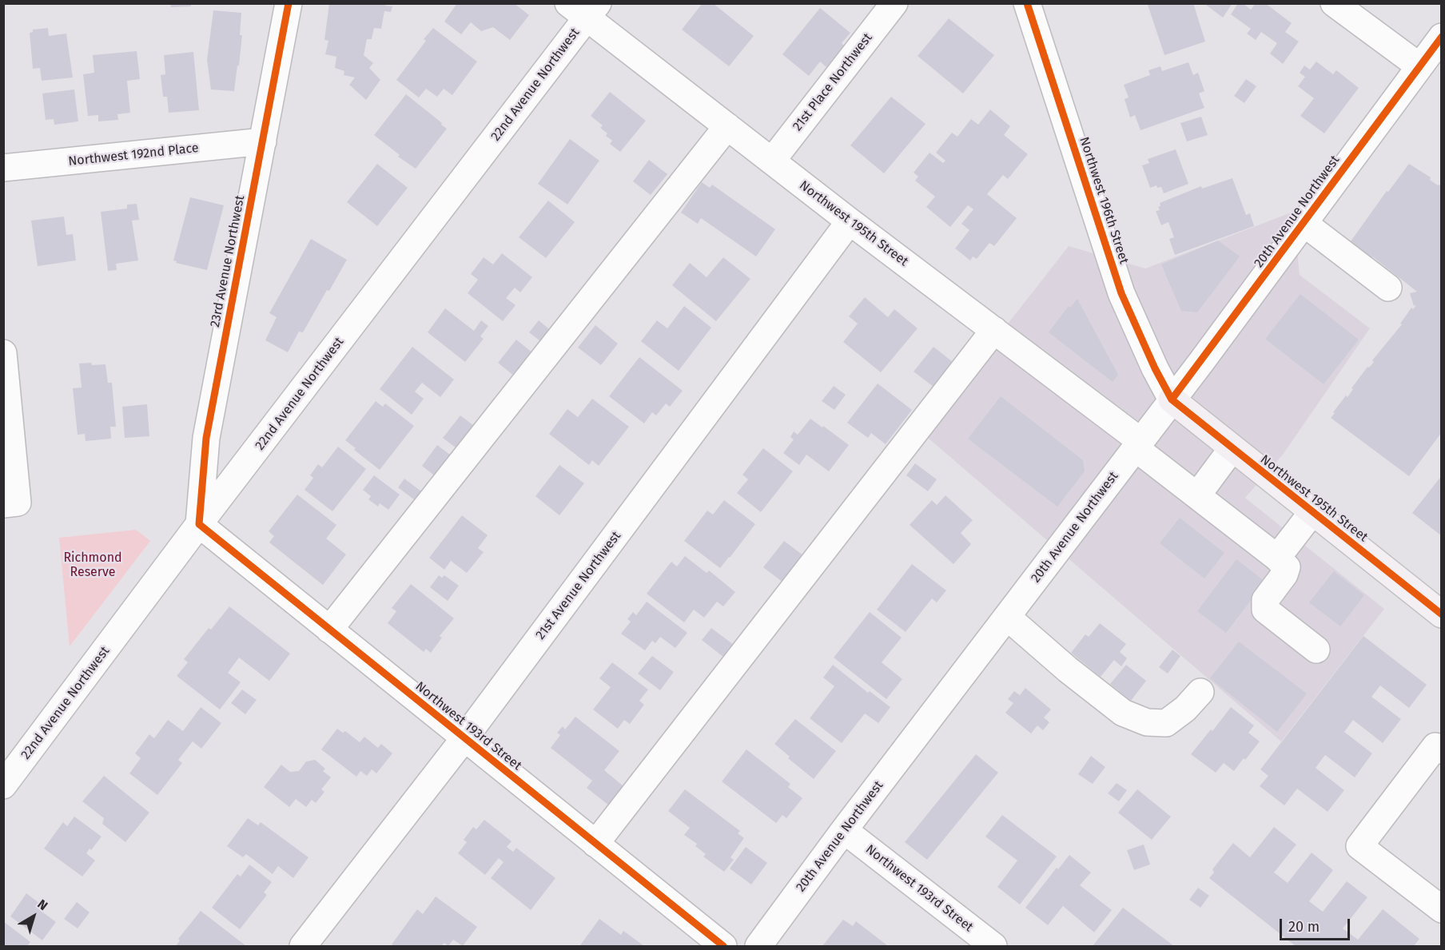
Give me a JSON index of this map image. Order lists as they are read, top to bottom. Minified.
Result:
{"streets":{"main road":["Northwest 195th Street"],"street":["21st Place Northwest","22nd Avenue Northwest","Northwest 192nd Place","Northwest 196th Street","20th Avenue Northwest","23rd Avenue Northwest","21st Avenue Northwest","Northwest 193rd Street"]},"crossings":[["21st Place Northwest","Northwest 195th Street"],["22nd Avenue Northwest","Northwest 195th Street"],["22nd Avenue Northwest","23rd Avenue Northwest"],["22nd Avenue Northwest","Northwest 193rd Street"],["Northwest 192nd Place","23rd Avenue Northwest"],["Northwest 196th Street","20th Avenue Northwest"],["Northwest 196th Street","Northwest 195th Street"],["20th Avenue Northwest","Northwest 195th Street"],["20th Avenue Northwest","Northwest 193rd Street"],["Northwest 195th Street","21st Avenue Northwest"],["23rd Avenue Northwest","Northwest 193rd Street"],["21st Avenue Northwest","Northwest 193rd Street"]],"parks":["Richmond Reserve"],"scale_bar":"20 m","north":"top right"}
